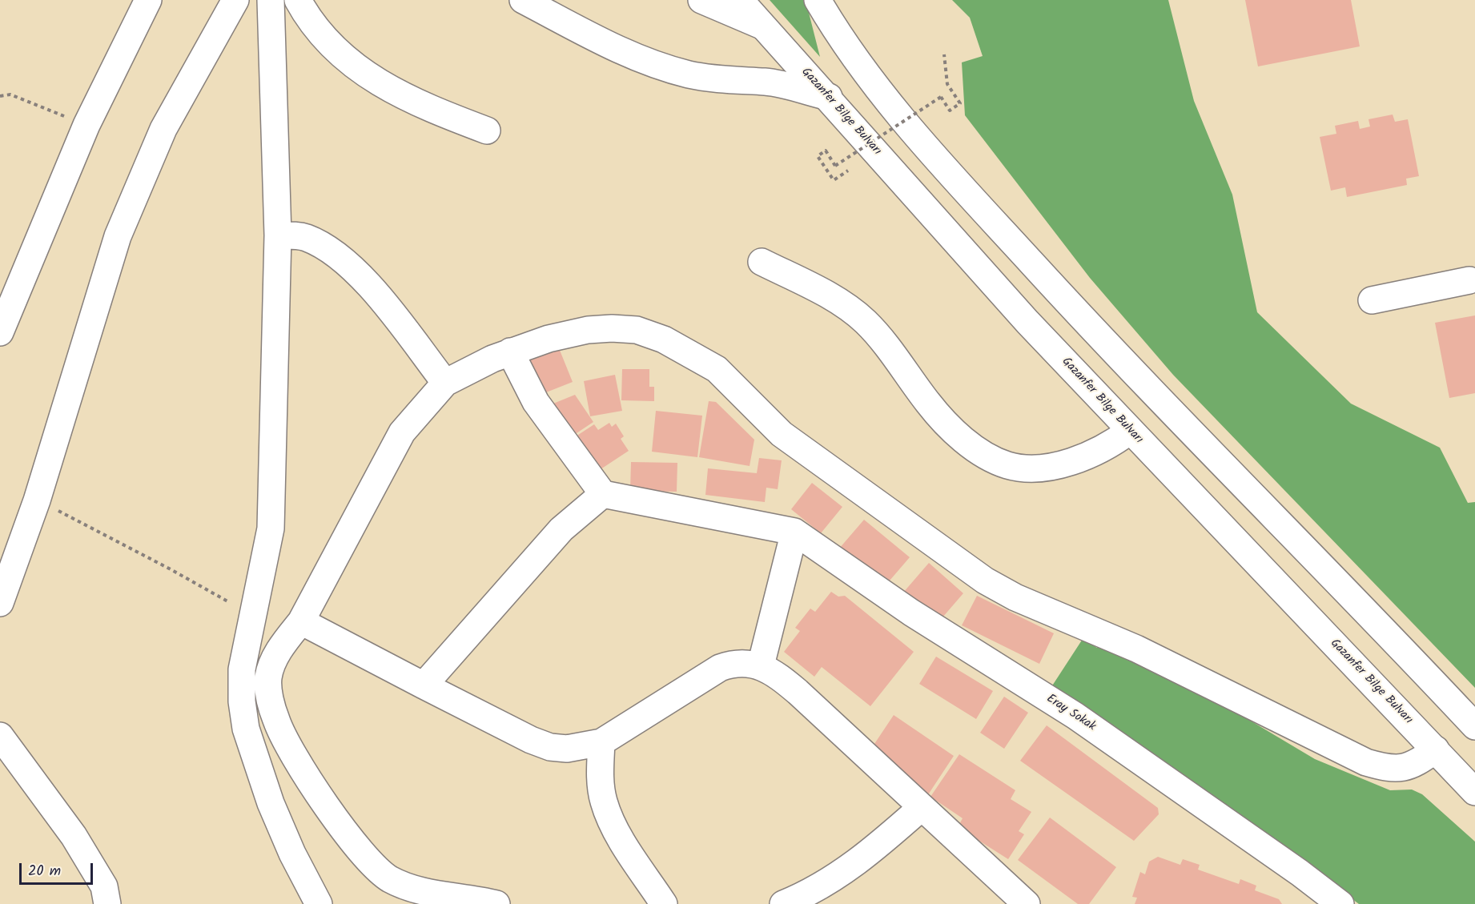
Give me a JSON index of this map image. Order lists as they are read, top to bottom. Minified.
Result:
{"streets":{"street":["Gazanfer Bilge Bulvarı","Eray Sokak"]},"scale_bar":"20 m"}
